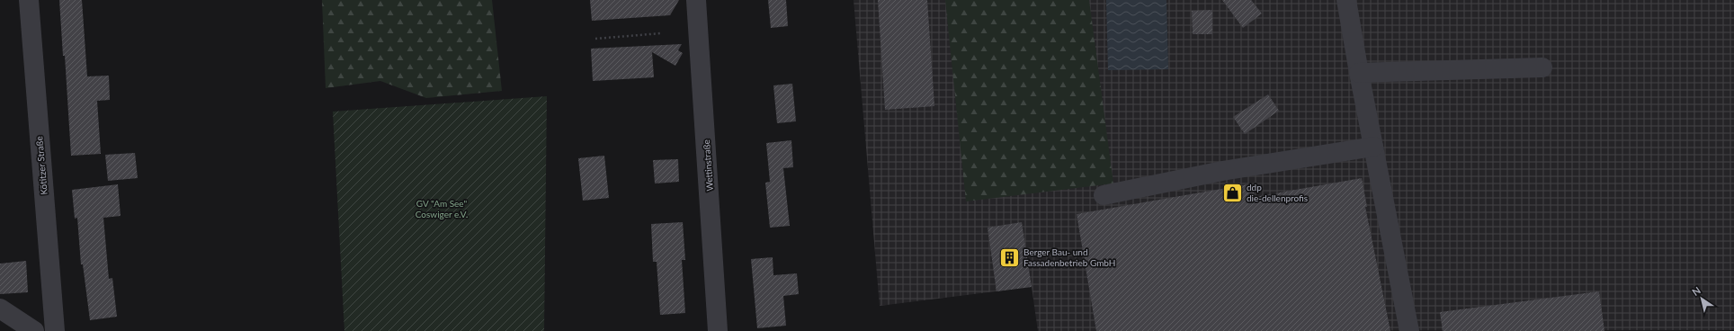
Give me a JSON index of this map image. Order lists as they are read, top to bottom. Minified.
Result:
{"streets":{"street":["Kötitzer Straße","Wettinstraße"]},"parks":["GV \"Am See\" Coswiger e.V."],"places":{"shop":["ddp die-dellenprofis"],"building":["Berger Bau- und Fassadenbetrieb GmbH"]},"north":"top left"}
